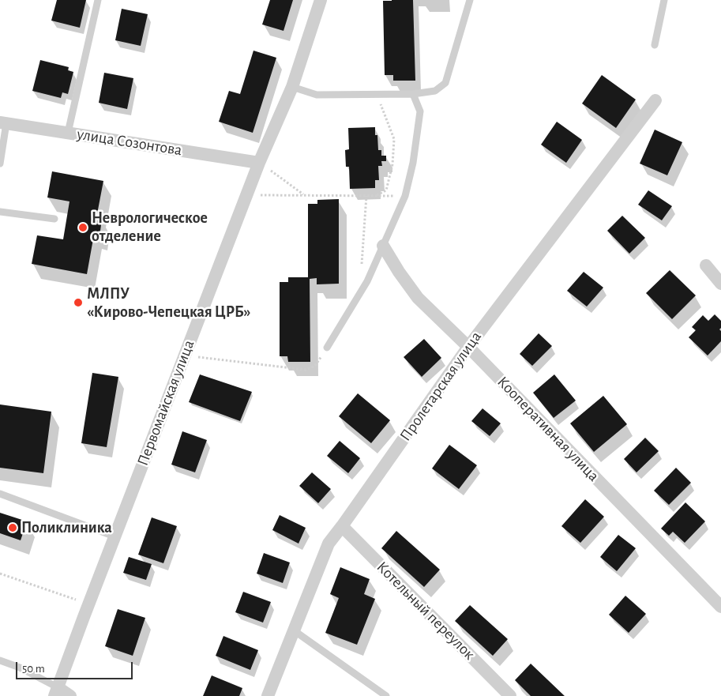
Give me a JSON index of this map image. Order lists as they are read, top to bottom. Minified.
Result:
{"streets":{"street":["улица Созонтова","Пролетарская улица","Первомайская улица","Кооперативная улица","Котельный переулок"]},"crossings":[["улица Созонтова","Первомайская улица"],["Пролетарская улица","Кооперативная улица"],["Пролетарская улица","Котельный переулок"]],"places":["Неврологическое отделение","МЛПУ «Кирово-Чепецкая ЦРБ»","Поликлиника"],"scale_bar":"50 m"}
